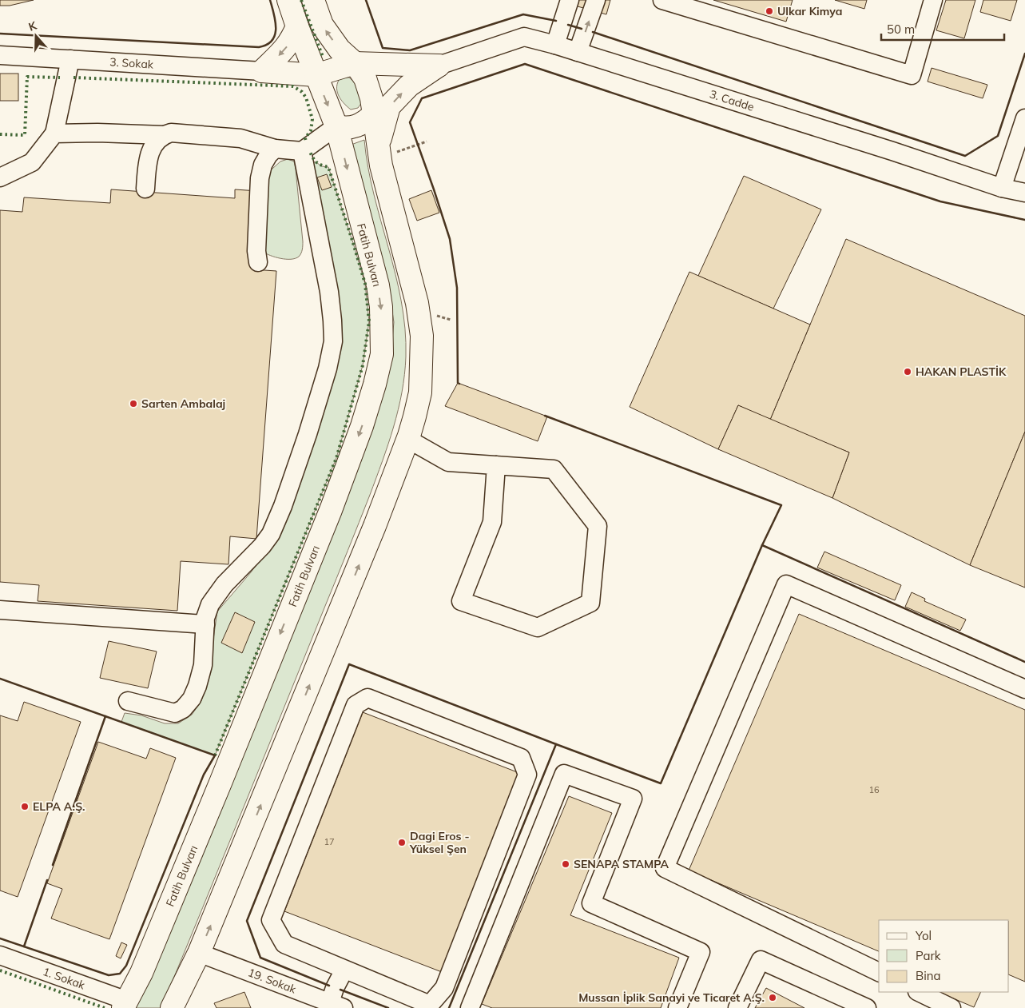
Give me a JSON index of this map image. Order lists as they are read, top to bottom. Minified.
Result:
{"streets":{"main road":["Fatih Bulvarı"],"street":["3. Sokak","3. Cadde","1. Sokak","19. Sokak"]},"crossings":[["Fatih Bulvarı","1. Sokak"]],"places":["Ulkar Kimya","HAKAN PLASTİK","Sarten Ambalaj","ELPA A.Ş.","Dagi Eros - Yüksel Şen","SENAPA STAMPA","Mussan İplik Sanayi ve Ticaret A.Ş."],"house_numbers":["16","17"],"legend":["Yol","Park","Bina"],"scale_bar":"50 m","north":"top"}
